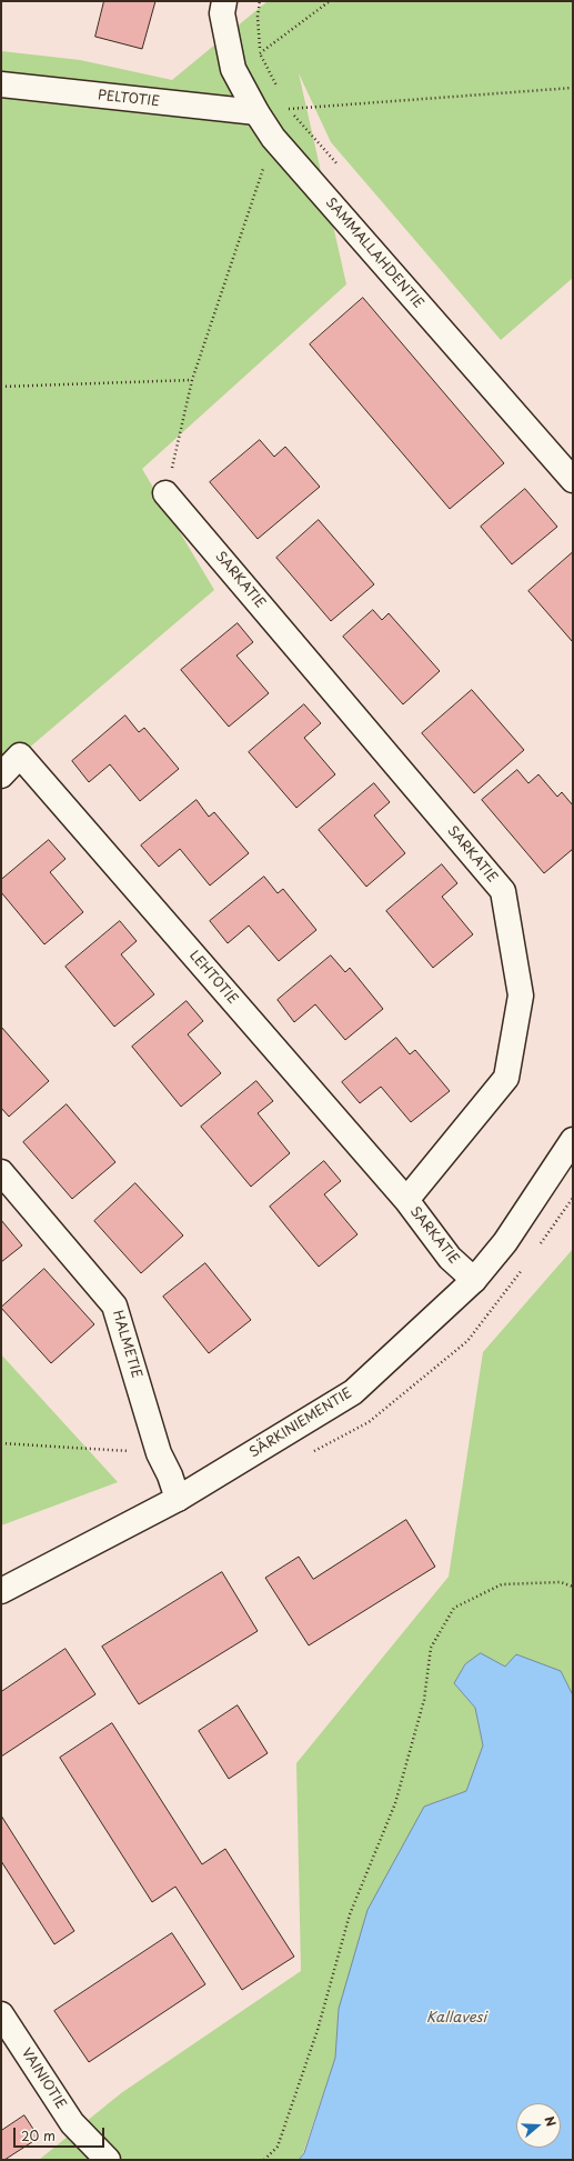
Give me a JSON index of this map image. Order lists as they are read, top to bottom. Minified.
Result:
{"streets":{"street":["PELTOTIE","SAMMALLAHDENTIE","SARKATIE","LEHTOTIE","HALMETIE","SÄRKINIEMENTIE","VAINIOTIE"]},"crossings":[["PELTOTIE","SAMMALLAHDENTIE"],["SARKATIE","LEHTOTIE"],["SARKATIE","SÄRKINIEMENTIE"],["HALMETIE","SÄRKINIEMENTIE"]],"water":["Kallavesi"],"scale_bar":"20 m","north":"right"}
